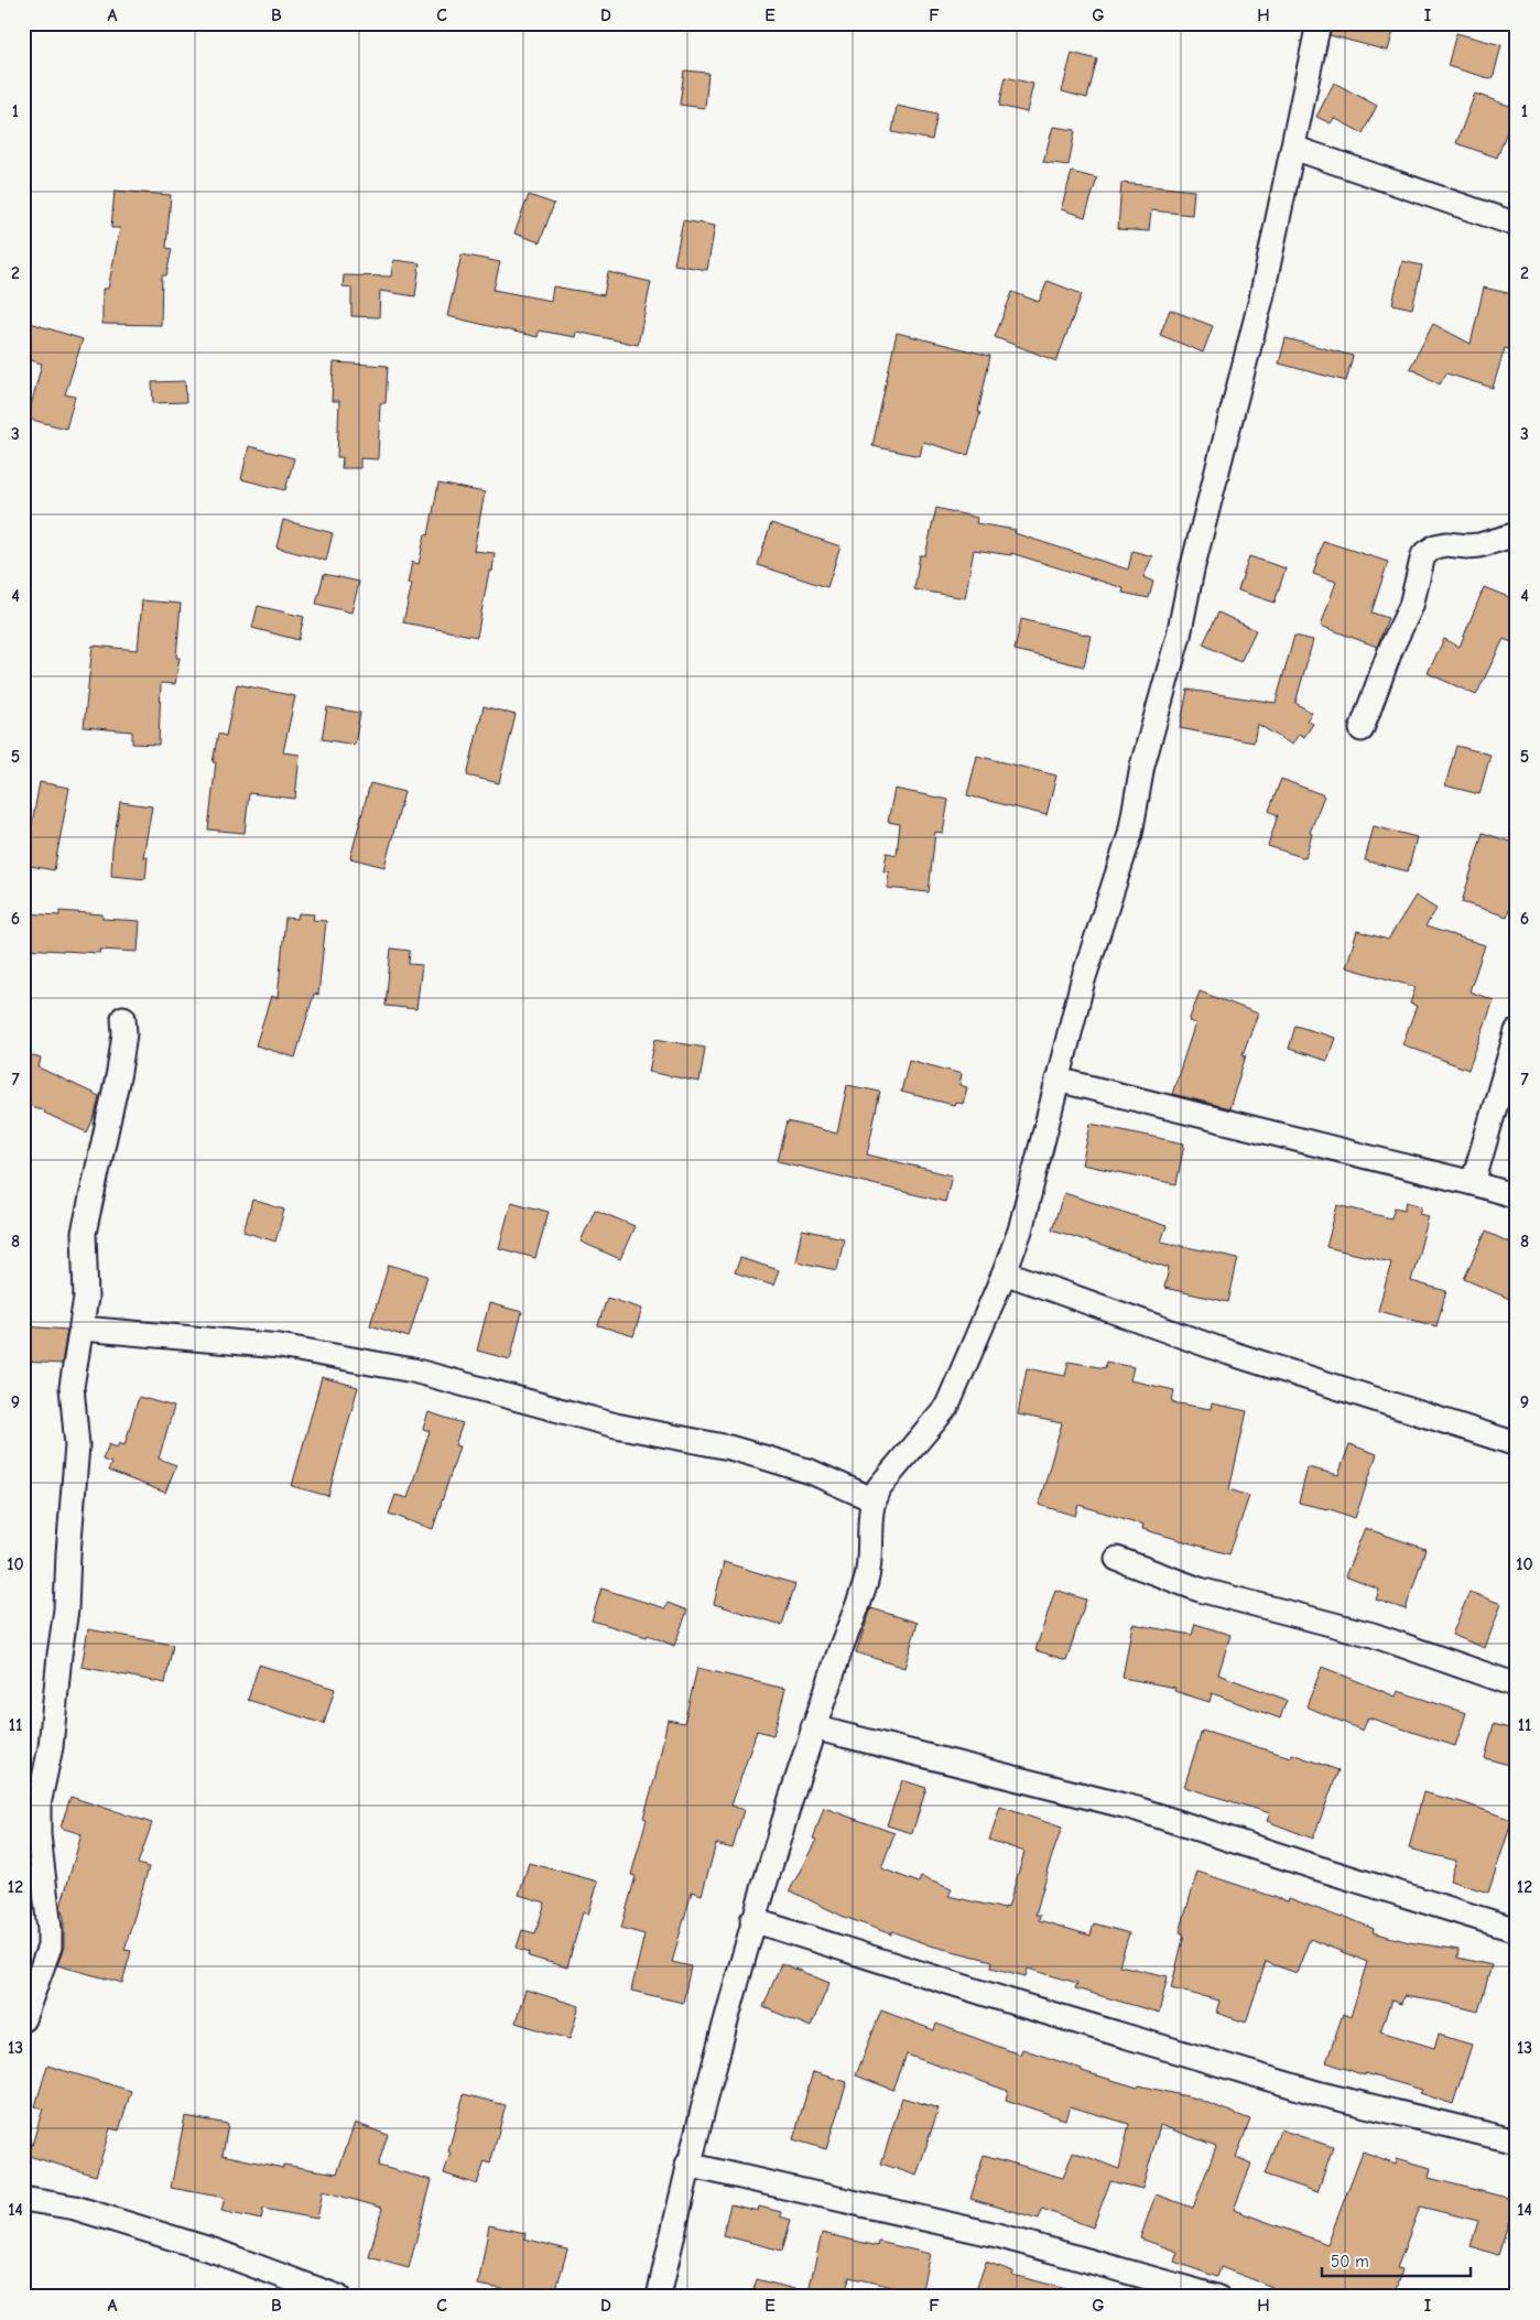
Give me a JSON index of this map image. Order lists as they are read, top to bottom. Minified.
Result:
{"scale_bar":"50 m","grid":{"columns":["A","B","C","D","E","F","G","H","I"],"rows":["1","2","3","4","5","6","7","8","9","10","11","12","13","14"]}}
